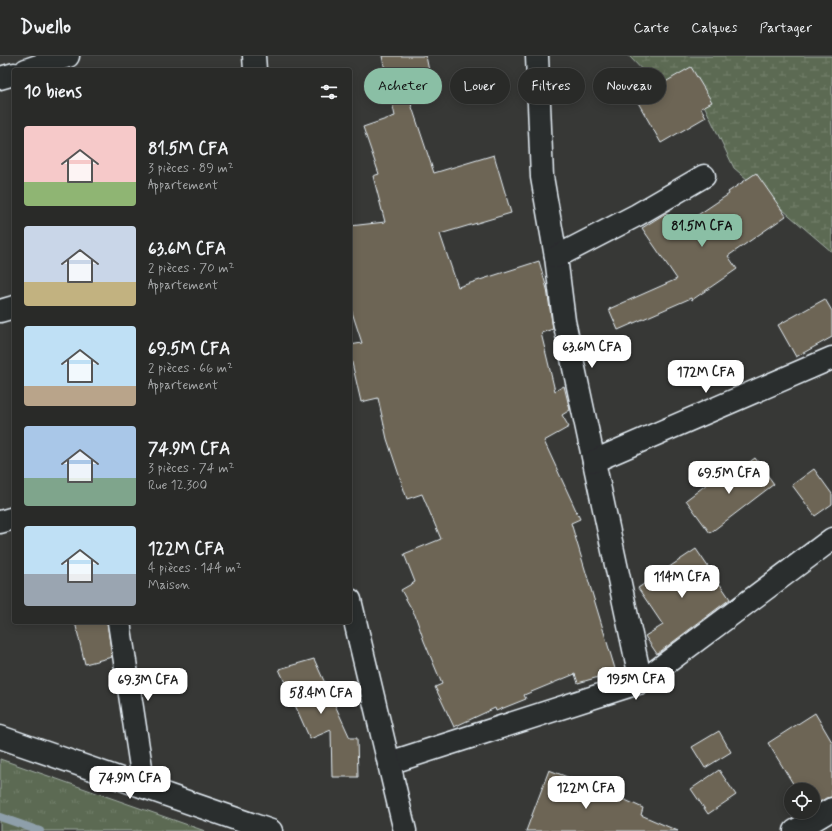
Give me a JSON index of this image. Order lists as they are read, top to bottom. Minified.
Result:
{"page":{"header":"Dwello","nav":["Carte","Calques","Partager"],"chip":["Acheter","Louer","Filtres","Nouveau"],"heading":"10 biens","list":[{"name":"81.5M CFA","note":"3 pièces · 89 m² · Appartement"},{"name":"63.6M CFA","note":"2 pièces · 70 m² · Appartement"},{"name":"69.5M CFA","note":"2 pièces · 66 m² · Appartement"},{"name":"74.9M CFA","note":"3 pièces · 74 m² · Rue 12.300"},{"name":"122M CFA","note":"4 pièces · 144 m² · Maison"}],"price":["81.5M CFA","63.6M CFA","172M CFA","69.5M CFA","114M CFA","195M CFA","69.3M CFA","58.4M CFA","74.9M CFA","122M CFA"]}}
